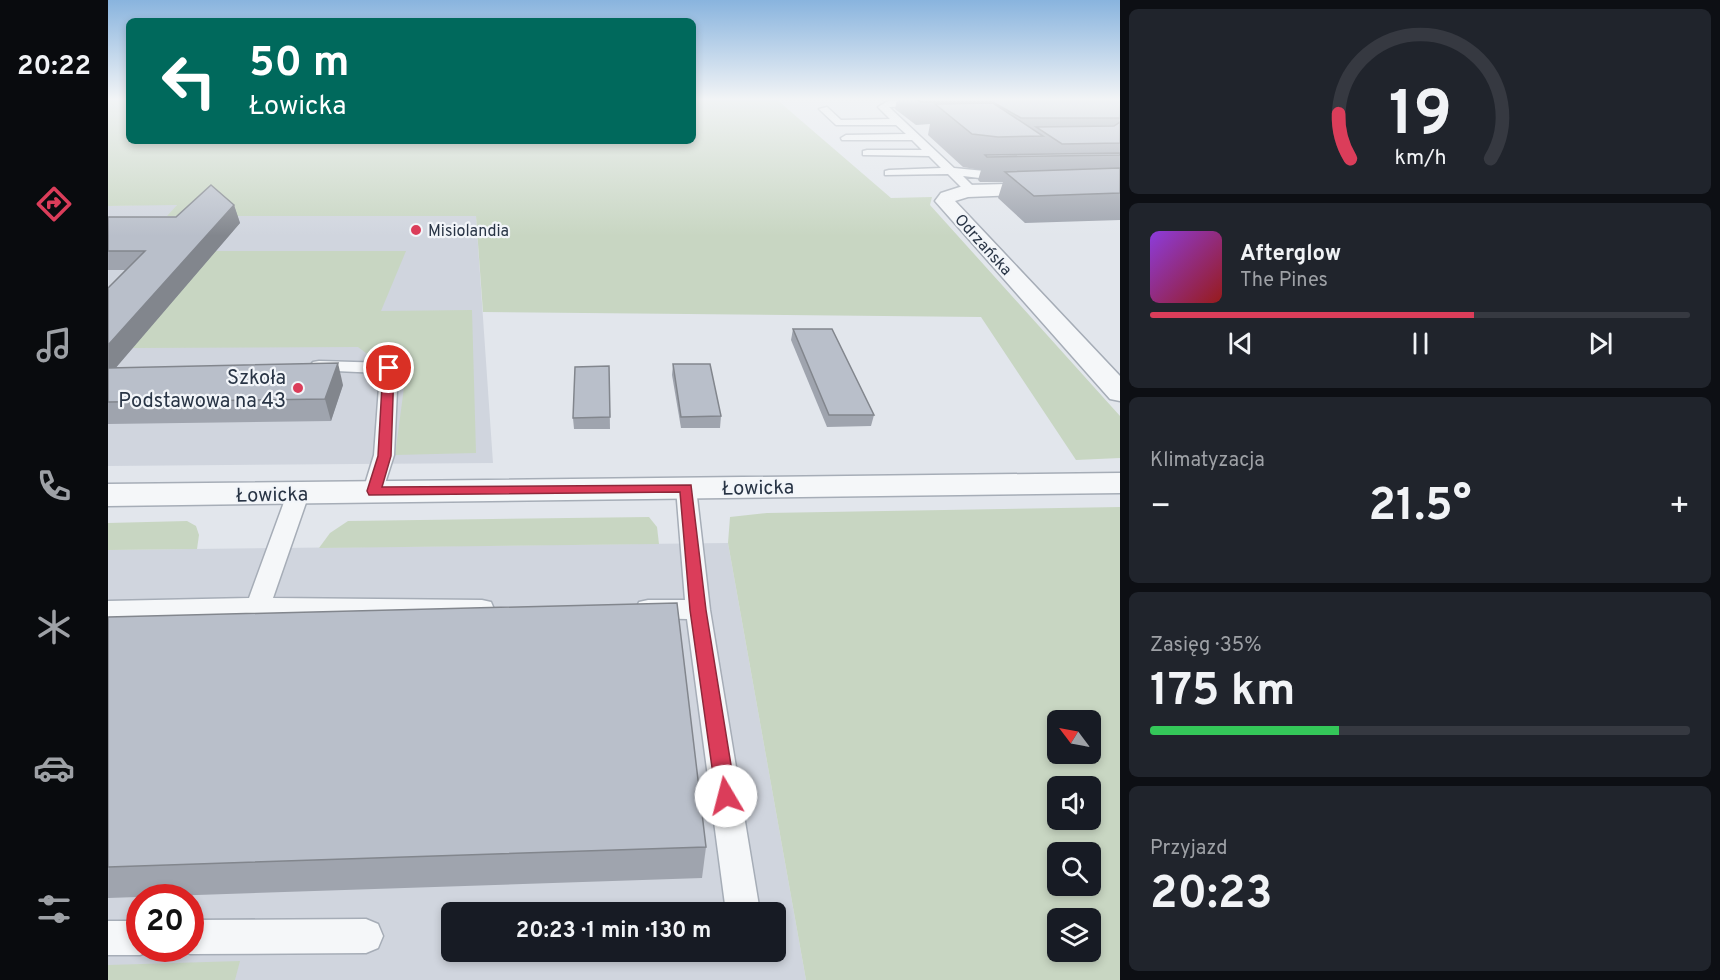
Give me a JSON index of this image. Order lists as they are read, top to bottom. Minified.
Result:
{"streets":{"street":["Odrzańska","Łowicka"]},"places":["Misiolandia","Szkoła Podstawowa na 43"],"north":"top left","page":{"tabs":"20:22","turn":["50 m","Łowicka"],"song":["Afterglow","The Pines"],"tile":["Klimatyzacja",["Zasięg · 35%","175 km"],["Przyjazd","20:23"]],"heat":["−","21.5°","+"],"limit":"20","trip":"20:23 · 1 min · 130 m","gauge":["19","km/h"]}}
